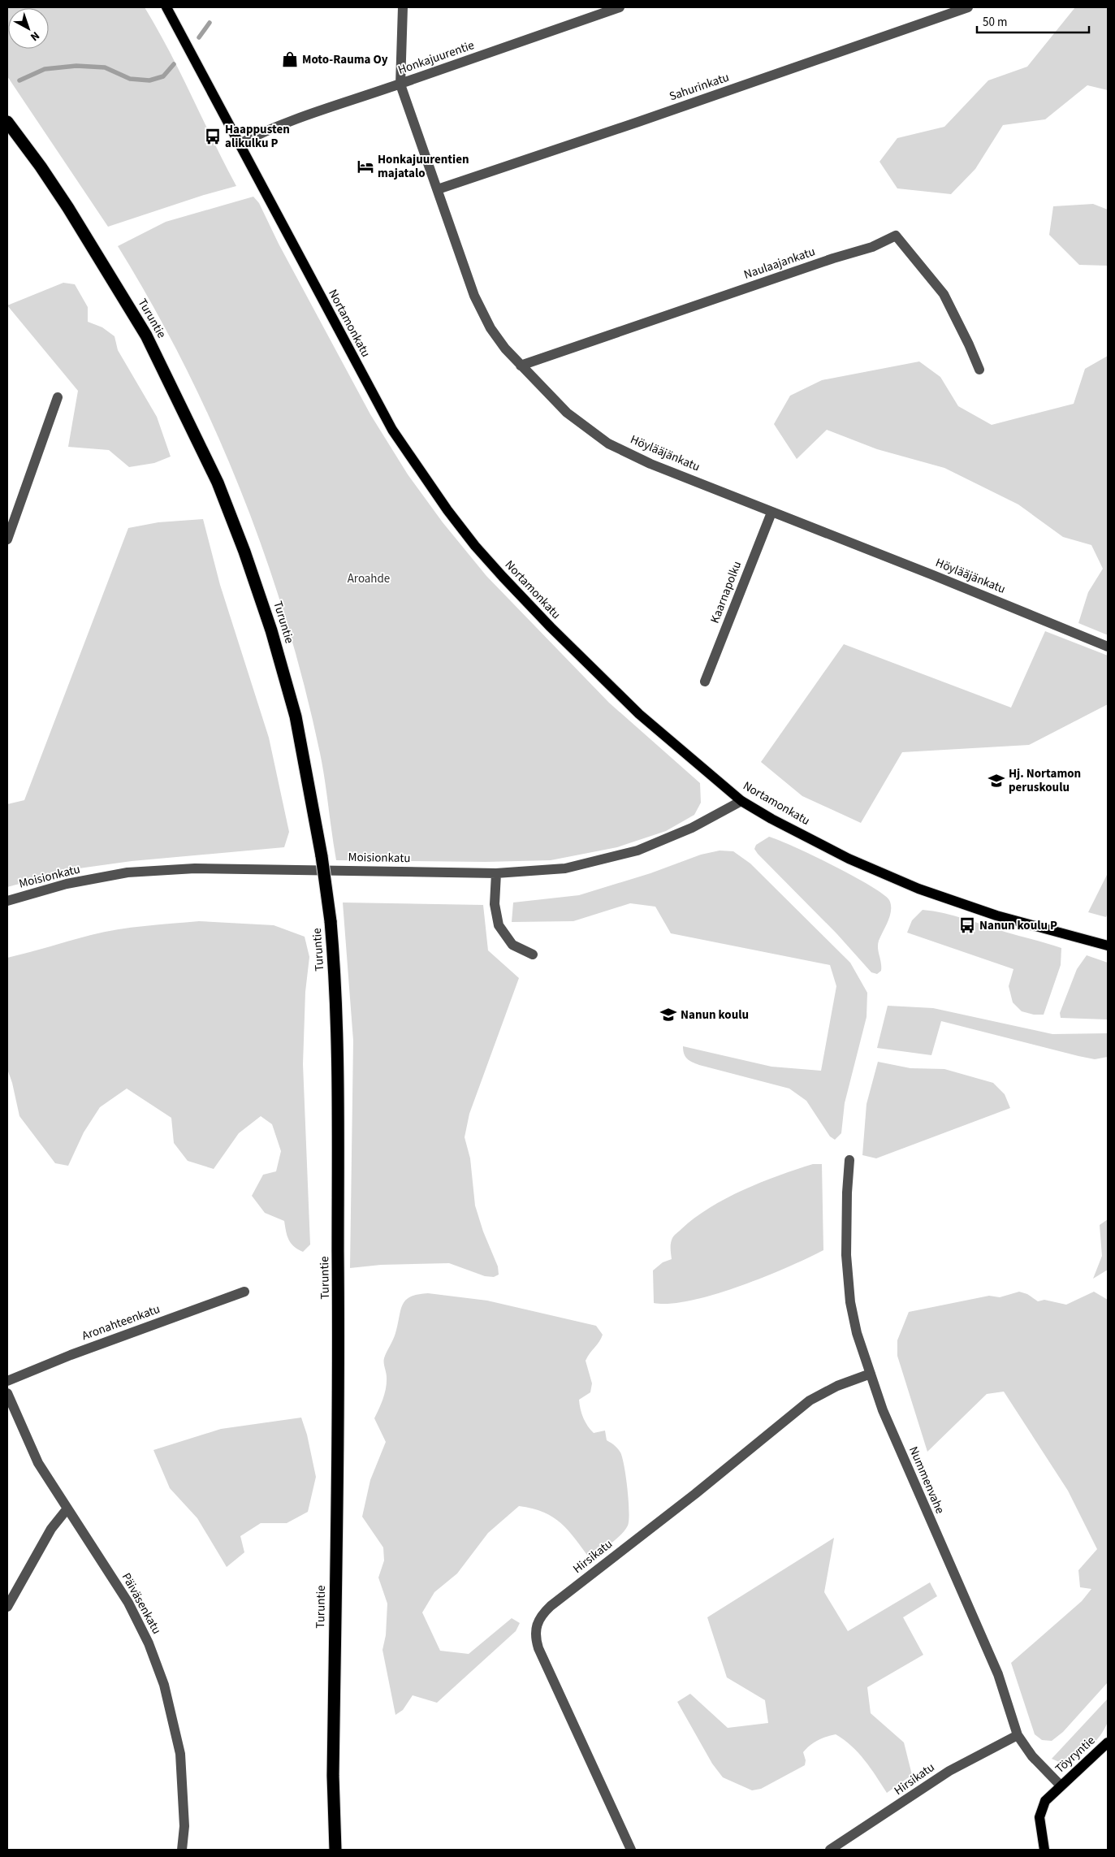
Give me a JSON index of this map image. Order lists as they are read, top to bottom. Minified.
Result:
{"streets":{"highway":["Turuntie"],"main road":["Nortamonkatu","Töyryntie"],"street":["Honkajuurentie","Sahurinkatu","Naulaajankatu","Höylääjänkatu","Kaarnapolku","Moisionkatu","Aronahteenkatu","Nummenvahe","Hirsikatu","Päiväsenkatu"]},"crossings":[["Honkajuurentie","Nortamonkatu"],["Honkajuurentie","Höylääjänkatu"],["Sahurinkatu","Höylääjänkatu"],["Naulaajankatu","Höylääjänkatu"],["Nortamonkatu","Moisionkatu"],["Höylääjänkatu","Kaarnapolku"],["Nummenvahe","Hirsikatu"],["Nummenvahe","Töyryntie"]],"parks":["Aroahde"],"places":{"shop":["Moto-Rauma Oy"],"bus stop":["Haappusten alikulku P","Nanun koulu P"],"hotel":["Honkajuurentien majatalo"],"school or university":["Hj. Nortamon peruskoulu","Nanun koulu"]},"scale_bar":"50 m","north":"bottom right"}
